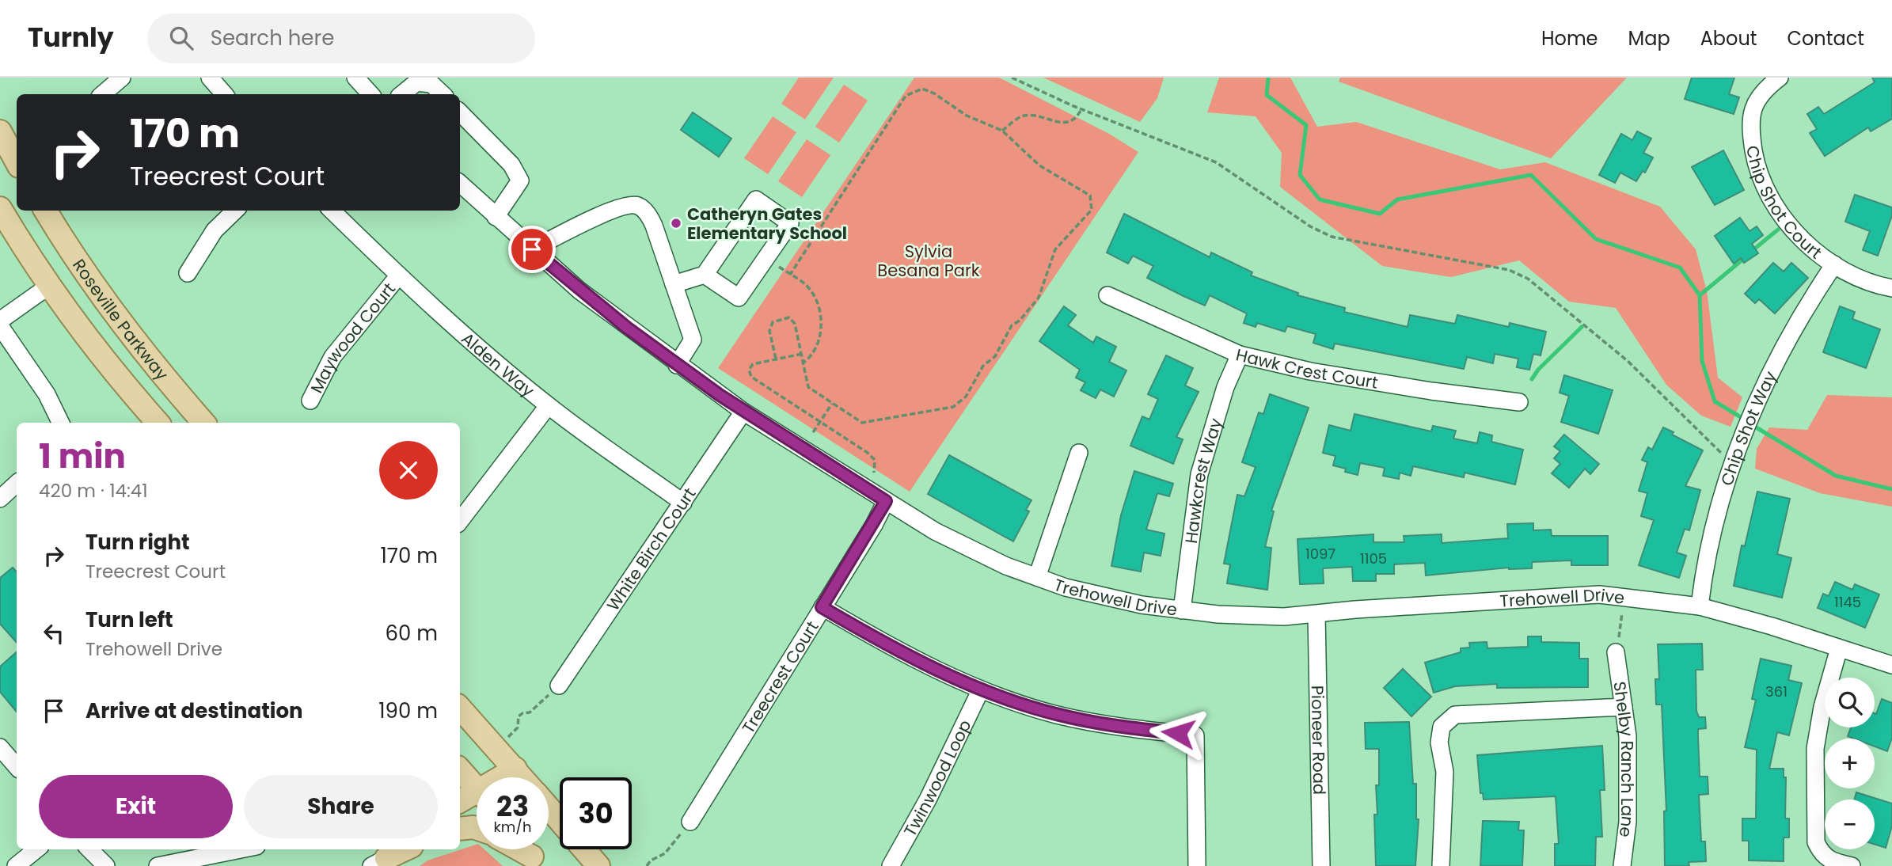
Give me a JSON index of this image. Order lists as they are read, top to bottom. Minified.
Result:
{"streets":{"main road":["Roseville Parkway"],"street":["Chip Shot Court","Maywood Court","Alden Way","Hawk Crest Court","Chip Shot Way","Hawkcrest Way","White Birch Court","Trehowell Drive","Treecrest Court","Pioneer Road","Shelby Ranch Lane","Twinwood Loop"]},"crossings":[["Chip Shot Court","Chip Shot Way"],["Maywood Court","Alden Way"],["Alden Way","White Birch Court"],["Hawk Crest Court","Hawkcrest Way"],["Chip Shot Way","Trehowell Drive"],["Hawkcrest Way","Trehowell Drive"],["White Birch Court","Trehowell Drive"],["Trehowell Drive","Treecrest Court"],["Trehowell Drive","Pioneer Road"]],"parks":["Sylvia Besana Park"],"places":["Catheryn Gates Elementary School"],"house_numbers":["1097","1105","1145","361"],"page":{"header":"Turnly","search":"Search here","nav":["Home","Map","About","Contact"],"turn":["170 m","Treecrest Court"],"heading":["1 min","420 m · 14:41"],"list":[{"name":"Turn right","note":"Treecrest Court","value":"170 m"},{"name":"Turn left","note":"Trehowell Drive","value":"60 m"},{"name":"Arrive at destination","value":"190 m"}],"map_buttons":["+","−"],"buttons":["Exit","Share"],"speed":"23 km/h","limit":"30"}}
